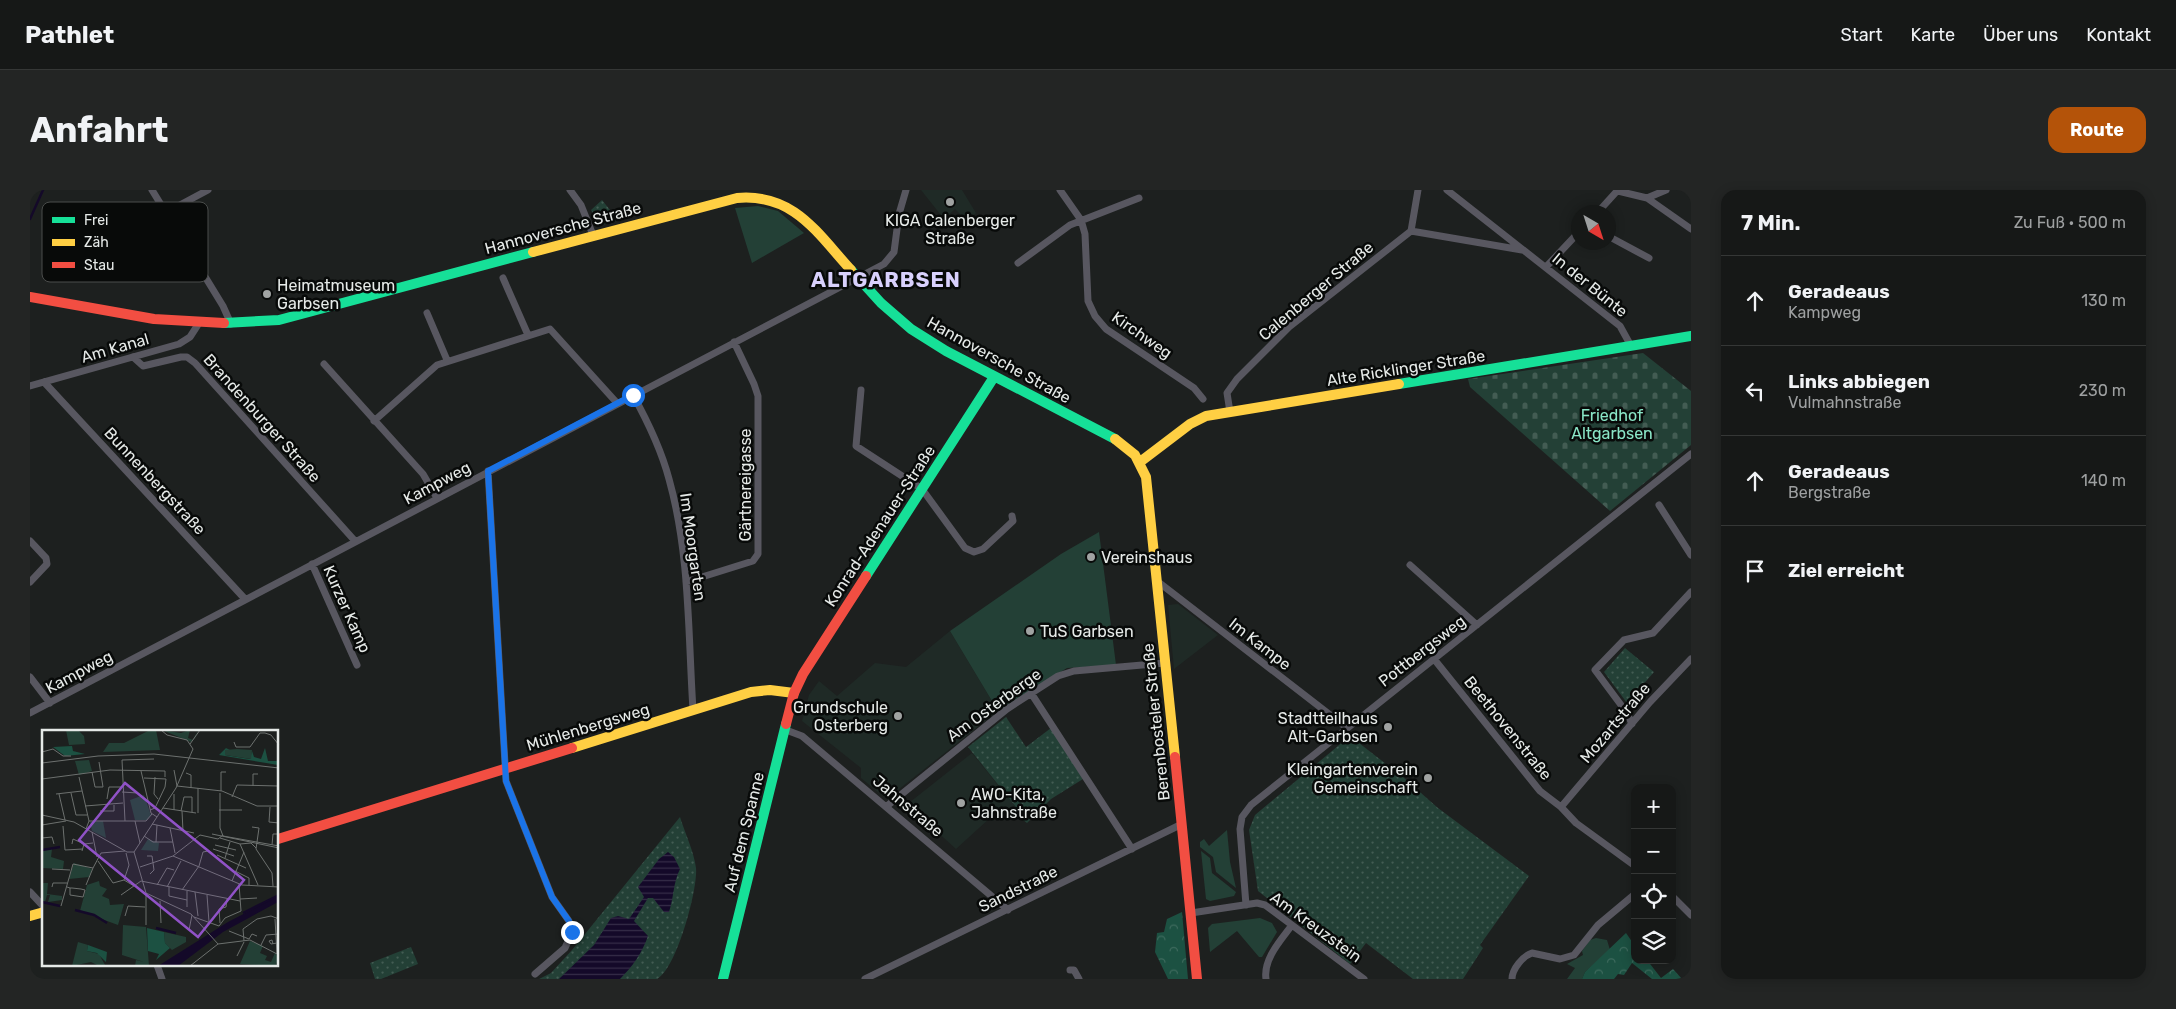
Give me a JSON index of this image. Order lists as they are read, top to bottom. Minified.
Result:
{"streets":{"main road":["Hannoversche Straße","Alte Ricklinger Straße","Konrad-Adenauer-Straße","Berenbosteler Straße","Mühlenbergsweg","Auf dem Spanne"],"street":["In der Bünte","Calenberger Straße","Kirchweg","Am Kanal","Brandenburger Straße","Bunnenbergstraße","Kampweg","Gärtnereigasse","Im Moorgarten","Kurzer Kamp","Im Kampe","Pottbergsweg","Am Osterberge","Mozartstraße","Beethovenstraße","Jahnstraße","Sandstraße","Am Kreuzstein"]},"crossings":[["Hannoversche Straße","Am Kanal"],["Hannoversche Straße","Alte Ricklinger Straße"],["Hannoversche Straße","Kampweg"],["Hannoversche Straße","Konrad-Adenauer-Straße"],["Hannoversche Straße","Berenbosteler Straße"],["In der Bünte","Calenberger Straße"],["In der Bünte","Alte Ricklinger Straße"],["Calenberger Straße","Alte Ricklinger Straße"],["Am Kanal","Brandenburger Straße"],["Am Kanal","Bunnenbergstraße"],["Alte Ricklinger Straße","Berenbosteler Straße"],["Brandenburger Straße","Kampweg"],["Bunnenbergstraße","Kampweg"],["Kampweg","Gärtnereigasse"],["Kampweg","Im Moorgarten"],["Kampweg","Kurzer Kamp"],["Gärtnereigasse","Im Moorgarten"],["Konrad-Adenauer-Straße","Mühlenbergsweg"],["Konrad-Adenauer-Straße","Auf dem Spanne"],["Im Moorgarten","Mühlenbergsweg"],["Im Kampe","Pottbergsweg"],["Im Kampe","Berenbosteler Straße"],["Pottbergsweg","Beethovenstraße"],["Pottbergsweg","Am Kreuzstein"],["Am Osterberge","Berenbosteler Straße"],["Am Osterberge","Jahnstraße"],["Berenbosteler Straße","Sandstraße"],["Berenbosteler Straße","Am Kreuzstein"],["Mozartstraße","Beethovenstraße"],["Mühlenbergsweg","Auf dem Spanne"],["Jahnstraße","Auf dem Spanne"],["Jahnstraße","Sandstraße"]],"districts":["ALTGARBSEN"],"parks":["Friedhof Altgarbsen"],"places":["KIGA Calenberger Straße","Heimatmuseum Garbsen","Vereinshaus","TuS Garbsen","Grundschule Osterberg","Stadtteilhaus Alt-Garbsen","Kleingartenverein Gemeinschaft","AWO-Kita, Jahnstraße"],"legend":["Frei","Zäh","Stau"],"north":"bottom right","page":{"header":"Pathlet","nav":["Start","Karte","Über uns","Kontakt"],"buttons":"Route","title":"Anfahrt","heading":["7 Min.","Zu Fuß · 500 m"],"list":[["Geradeaus","Kampweg","130 m"],["Links abbiegen","Vulmahnstraße","230 m"],["Geradeaus","Bergstraße","140 m"],"Ziel erreicht"],"map_buttons":["+","−"]}}
